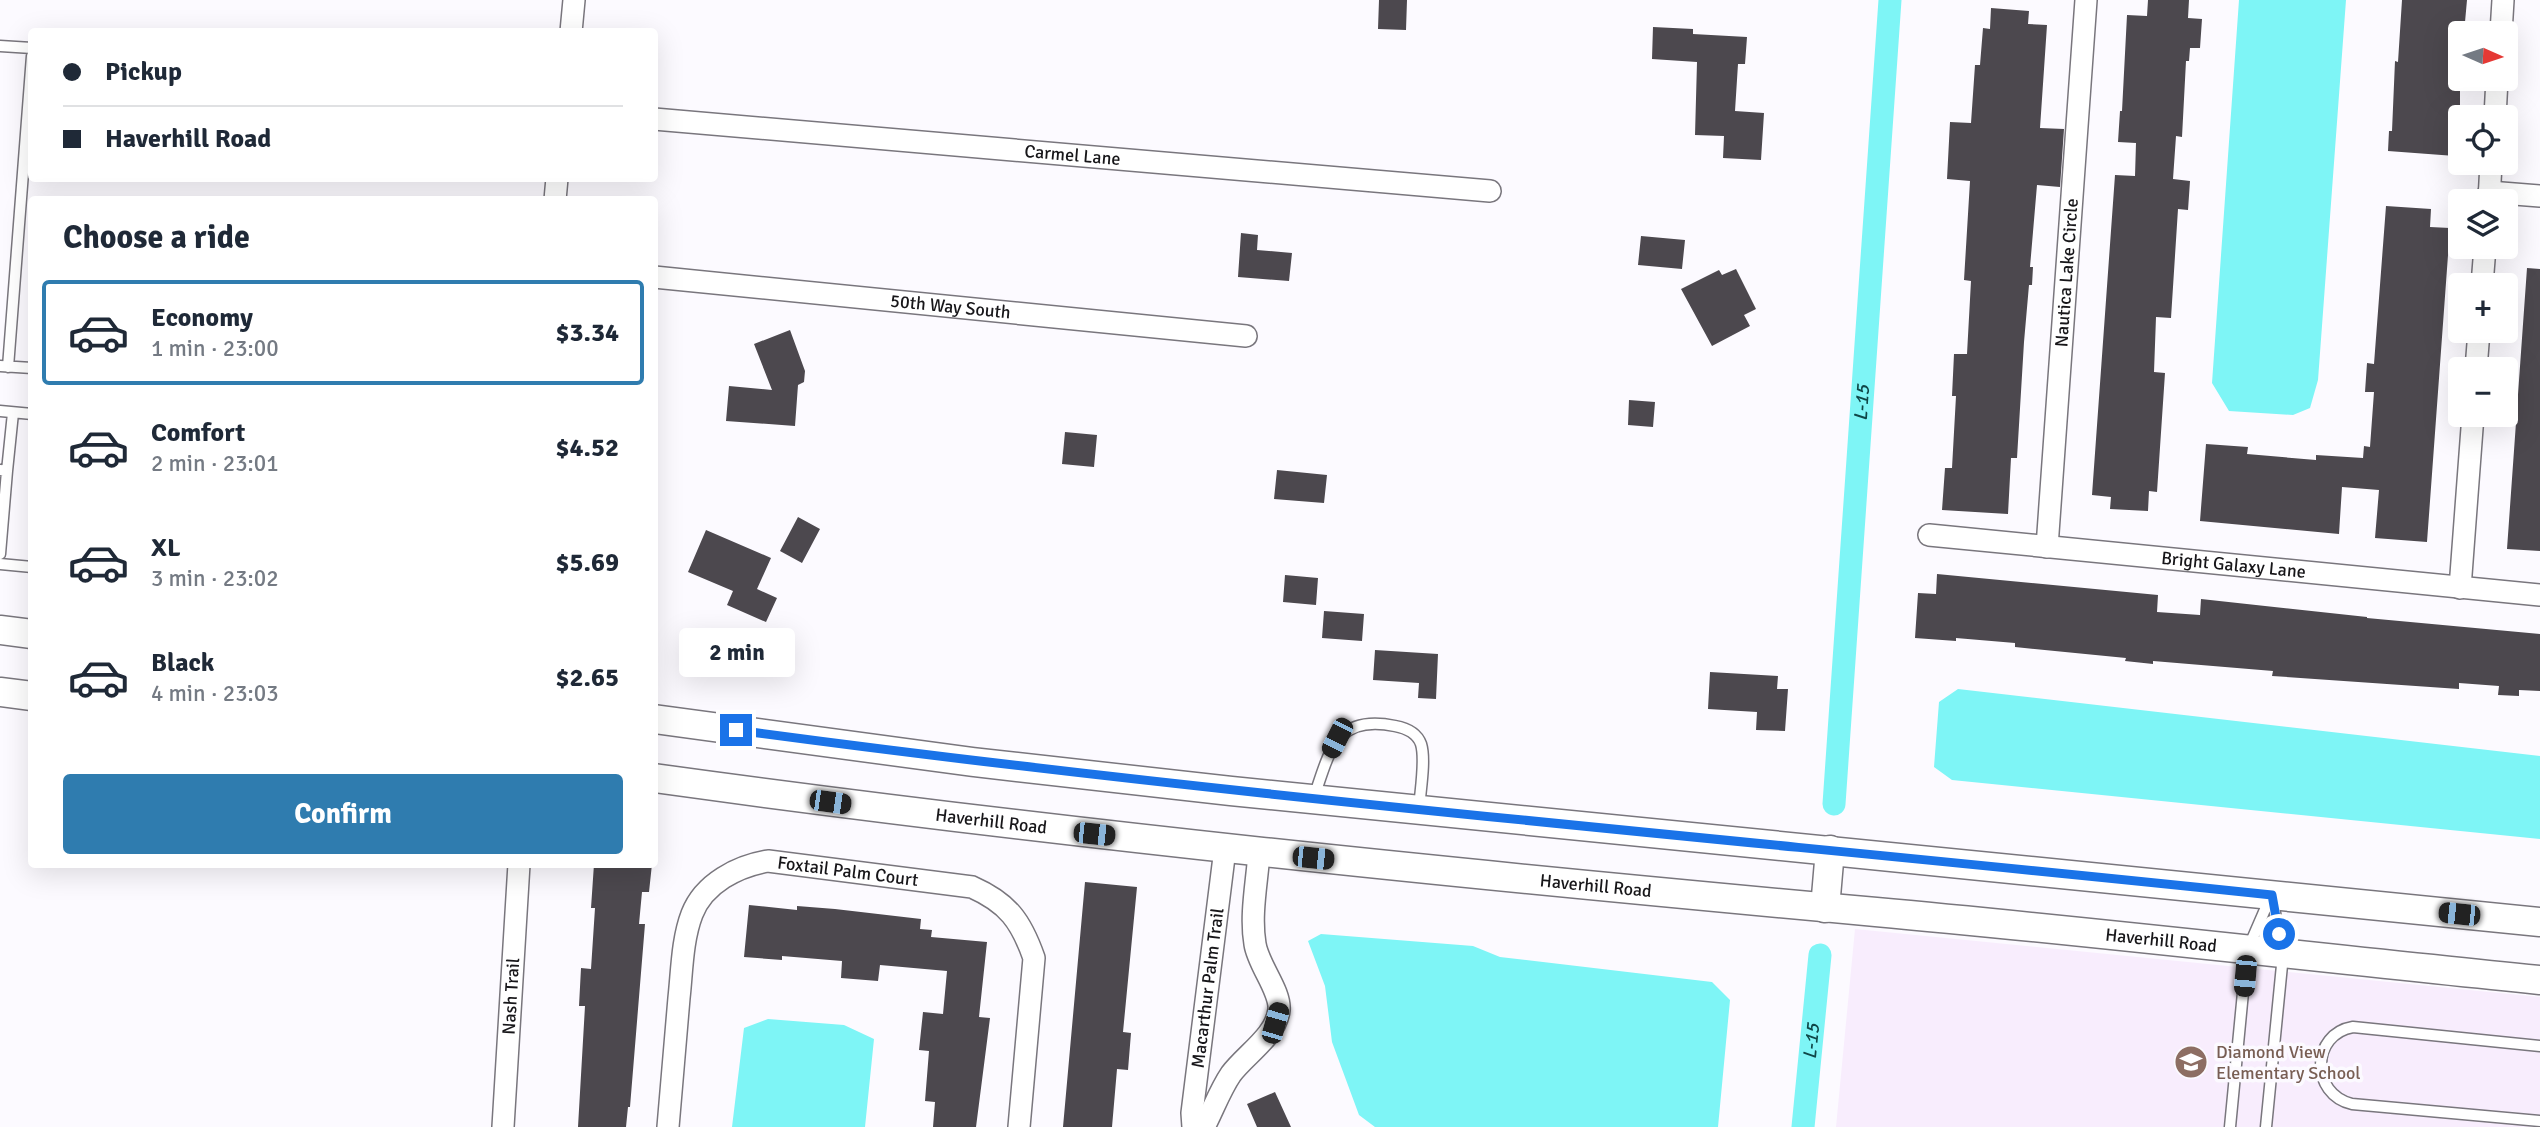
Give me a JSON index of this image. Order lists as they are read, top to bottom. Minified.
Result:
{"streets":{"street":["Carmel Lane","Nautica Lake Circle","50th Way South","Bright Galaxy Lane","Haverhill Road","Foxtail Palm Court","Macarthur Palm Trail","Nash Trail"]},"crossings":[["Nautica Lake Circle","Bright Galaxy Lane"],["Haverhill Road","Macarthur Palm Trail"]],"water":["L-15"],"places":{"school or university":["Diamond View Elementary School"]},"north":"right","page":{"map_buttons":["+","−"],"banner":["Pickup","Haverhill Road"],"heading":"Choose a ride","list":[{"name":"Economy","note":"1 min · 23:00","value":"$3.34"},{"name":"Comfort","note":"2 min · 23:01","value":"$4.52"},{"name":"XL","note":"3 min · 23:02","value":"$5.69"},{"name":"Black","note":"4 min · 23:03","value":"$2.65"}],"bubble":"2 min","buttons":"Confirm"}}
